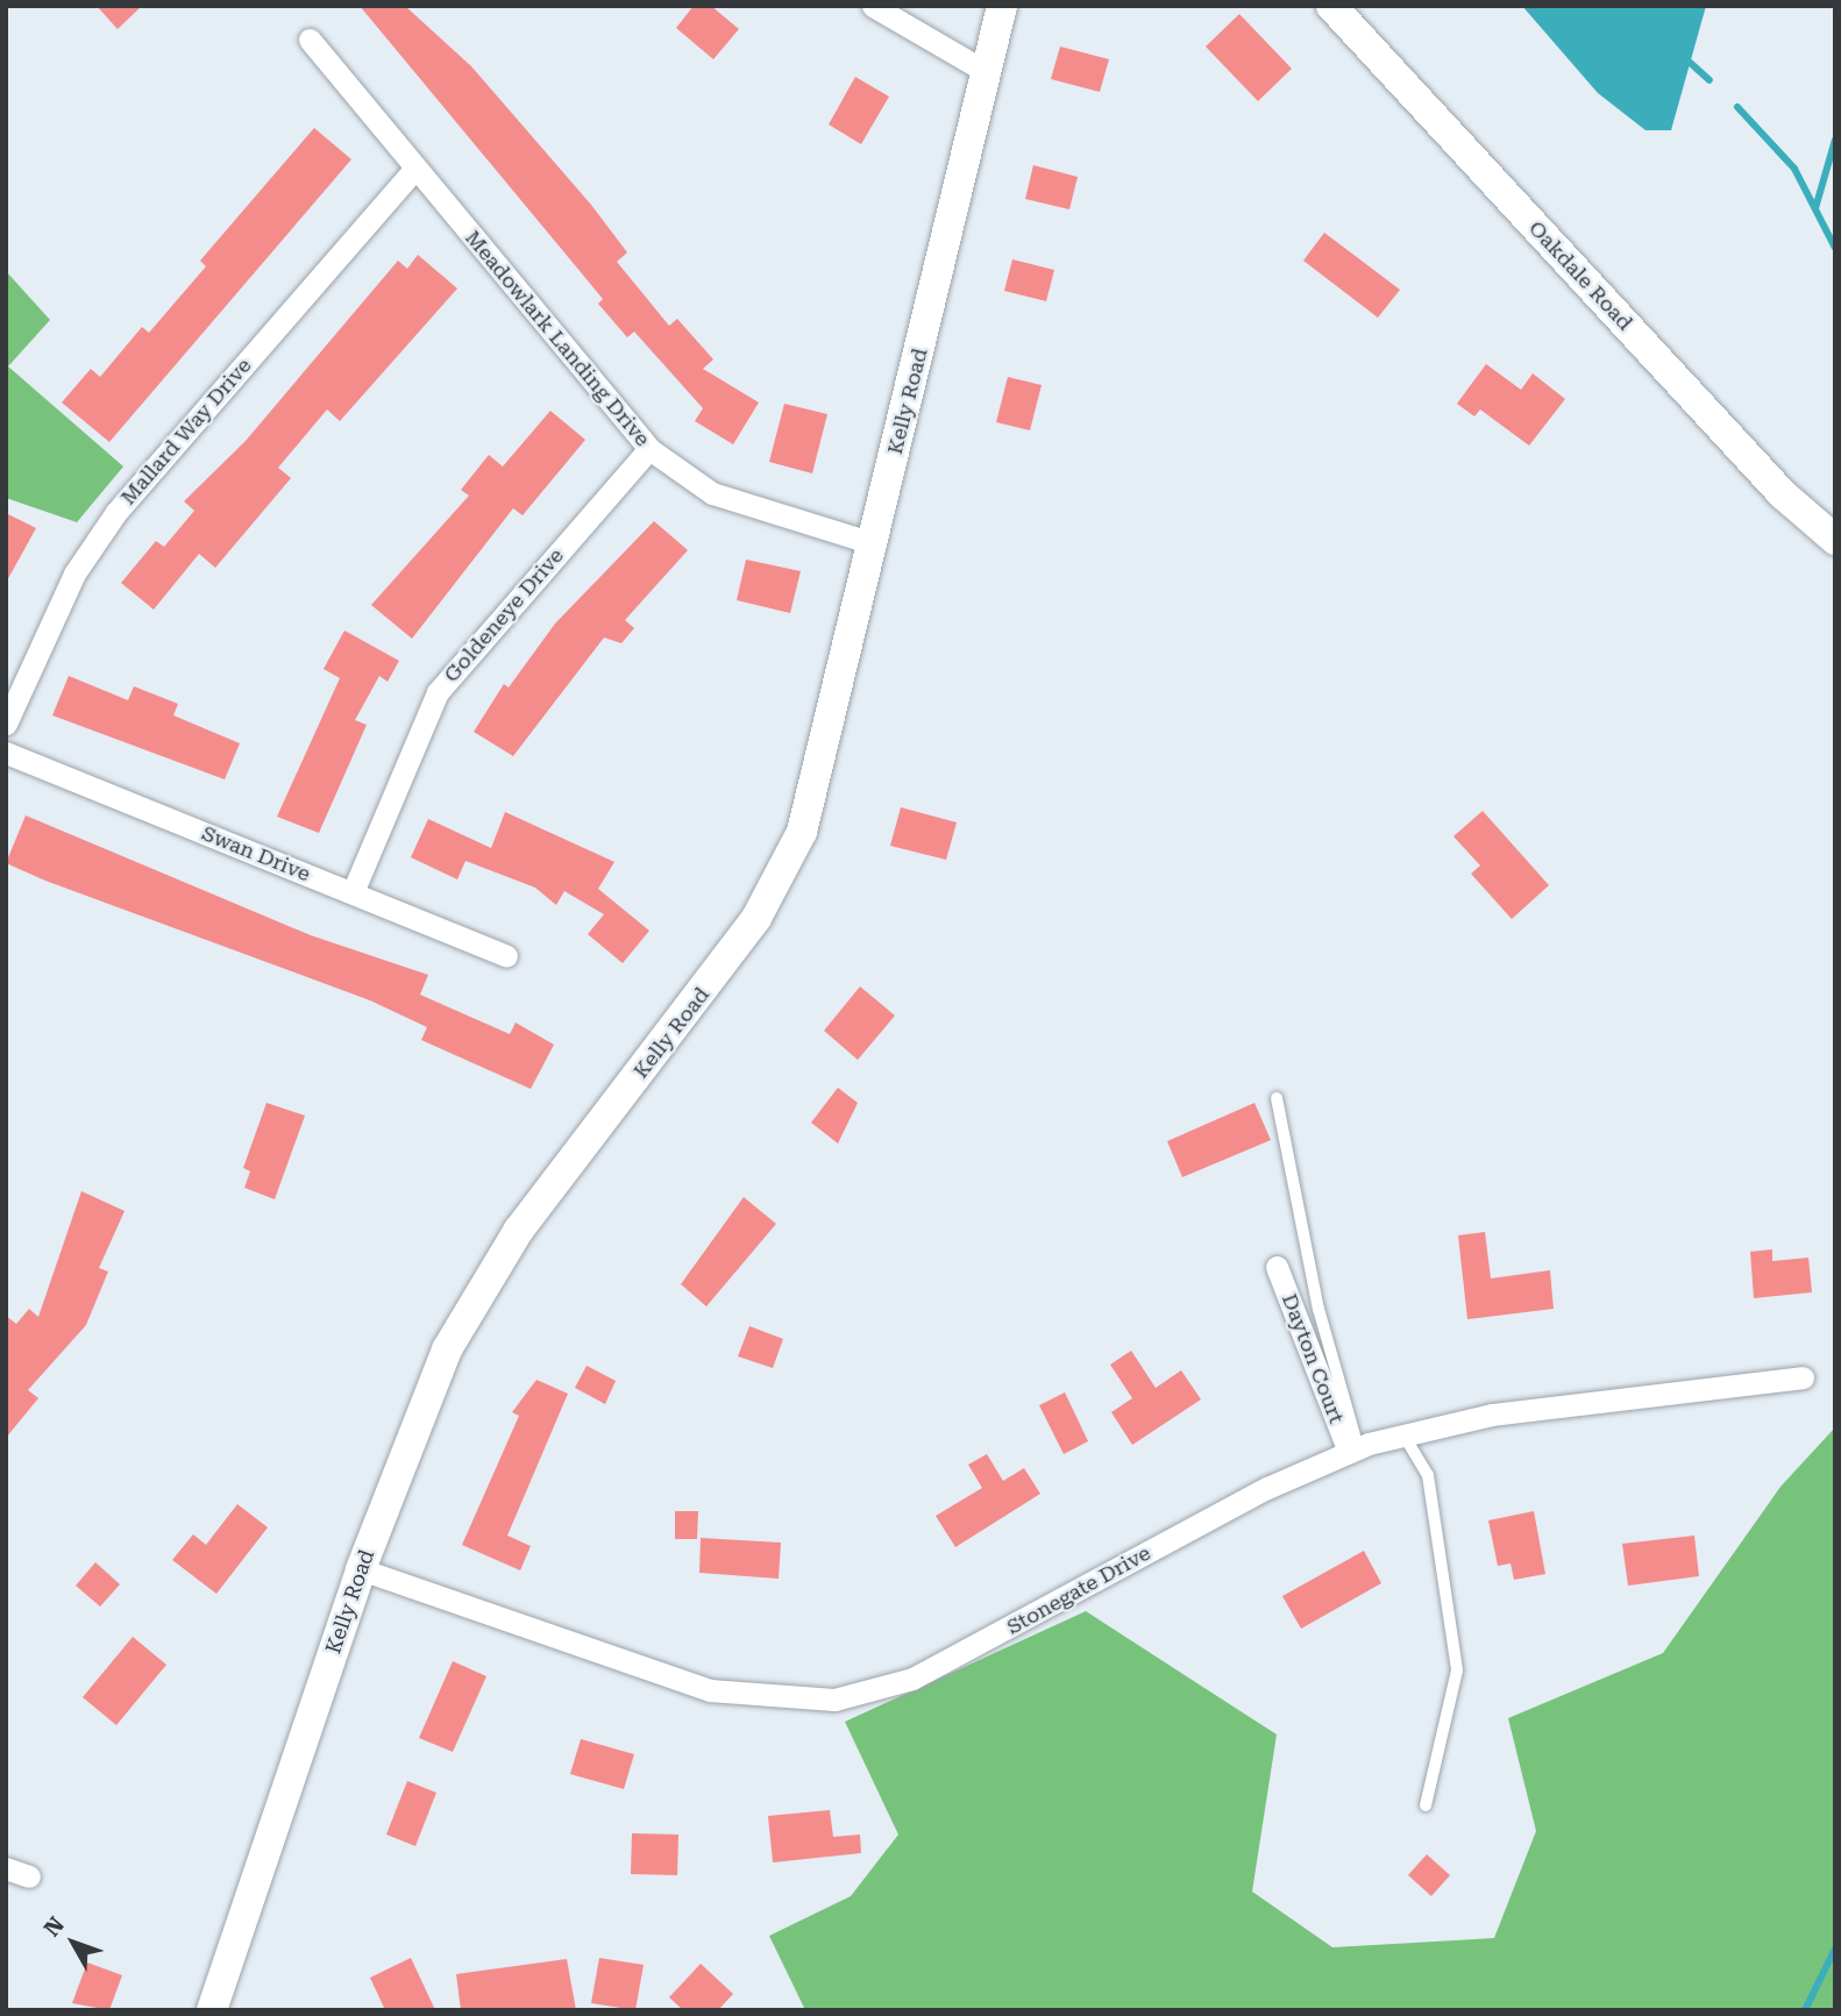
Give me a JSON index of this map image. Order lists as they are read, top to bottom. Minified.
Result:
{"streets":{"street":["Oakdale Road","Meadowlark Landing Drive","Kelly Road","Mallard Way Drive","Goldeneye Drive","Swan Drive","Dayton Court","Stonegate Drive"]},"crossings":[["Meadowlark Landing Drive","Kelly Road"],["Meadowlark Landing Drive","Mallard Way Drive"],["Meadowlark Landing Drive","Goldeneye Drive"],["Kelly Road","Stonegate Drive"],["Goldeneye Drive","Swan Drive"],["Dayton Court","Stonegate Drive"]],"north":"top left"}
